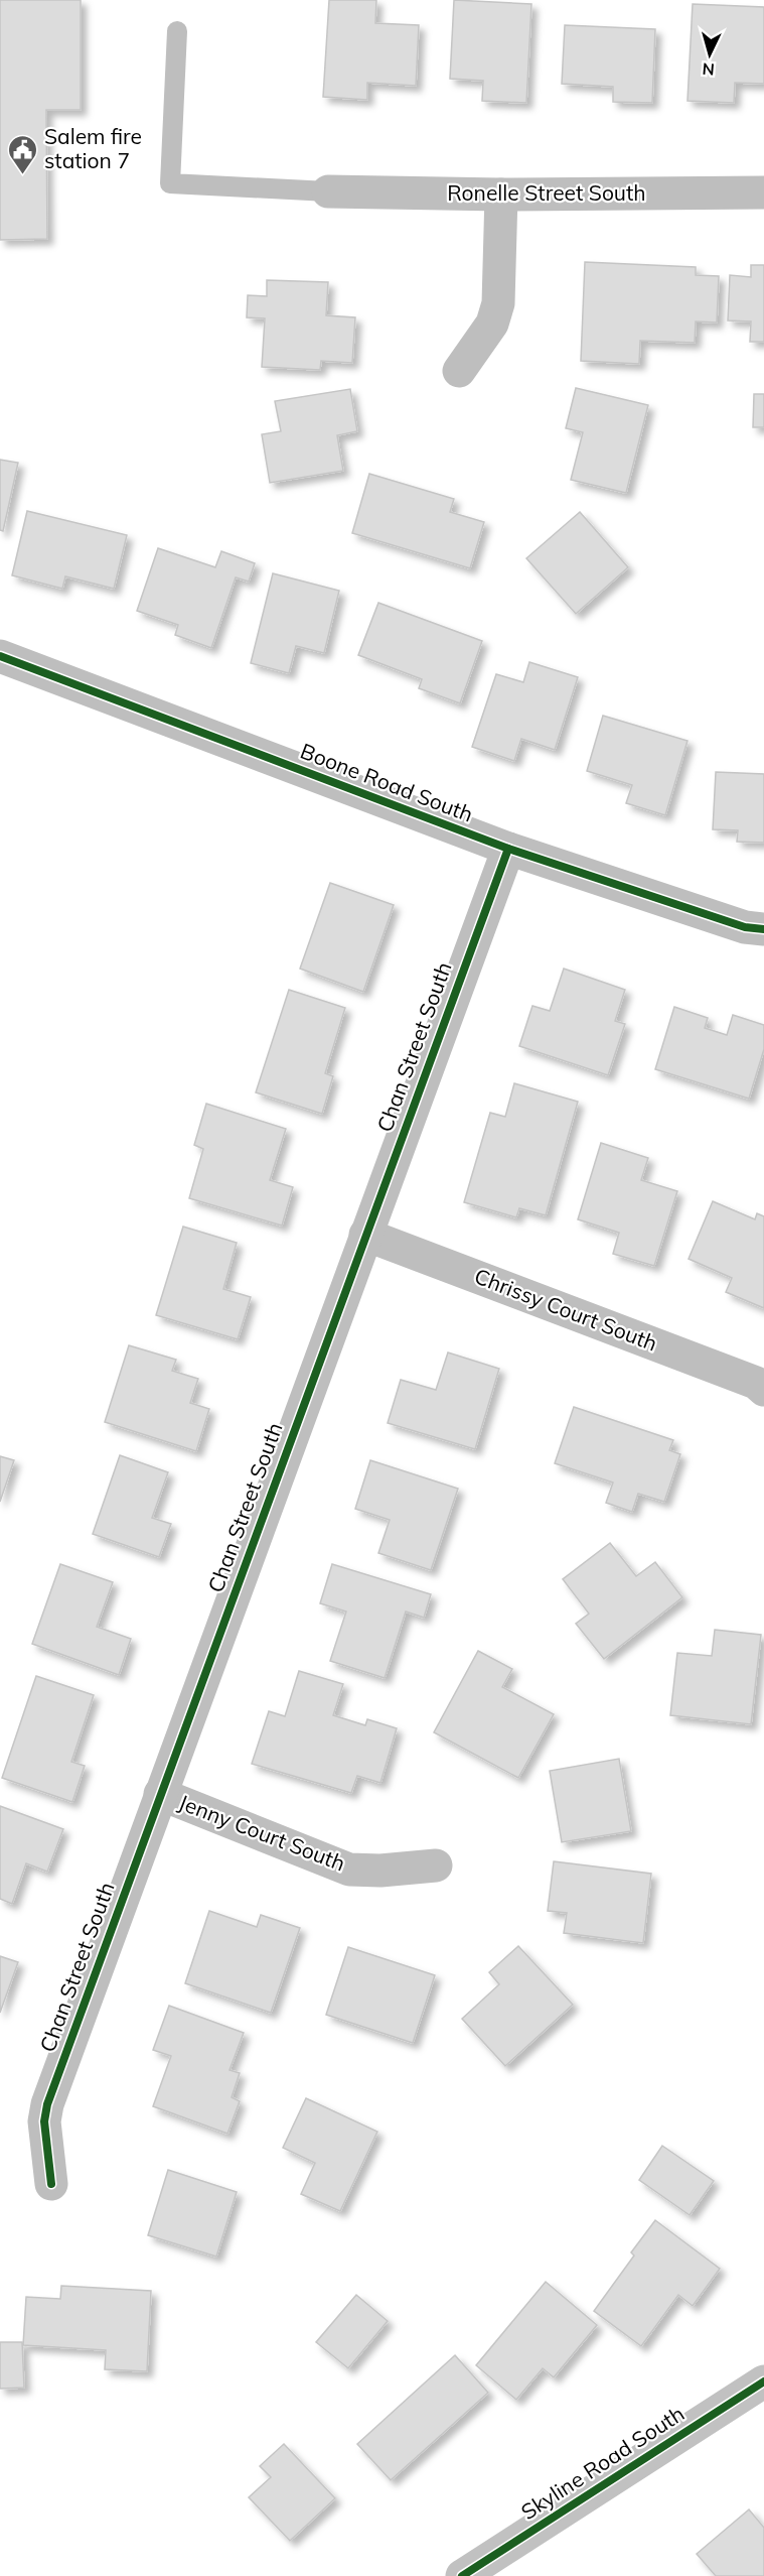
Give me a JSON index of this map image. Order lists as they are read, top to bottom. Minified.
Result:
{"streets":{"main road":["Skyline Road South"],"street":["Ronelle Street South","Boone Road South","Chan Street South","Chrissy Court South","Jenny Court South"]},"crossings":[["Boone Road South","Chan Street South"],["Chan Street South","Chrissy Court South"],["Chan Street South","Jenny Court South"]],"places":{"public building":["Salem fire station 7"]},"north":"bottom"}
